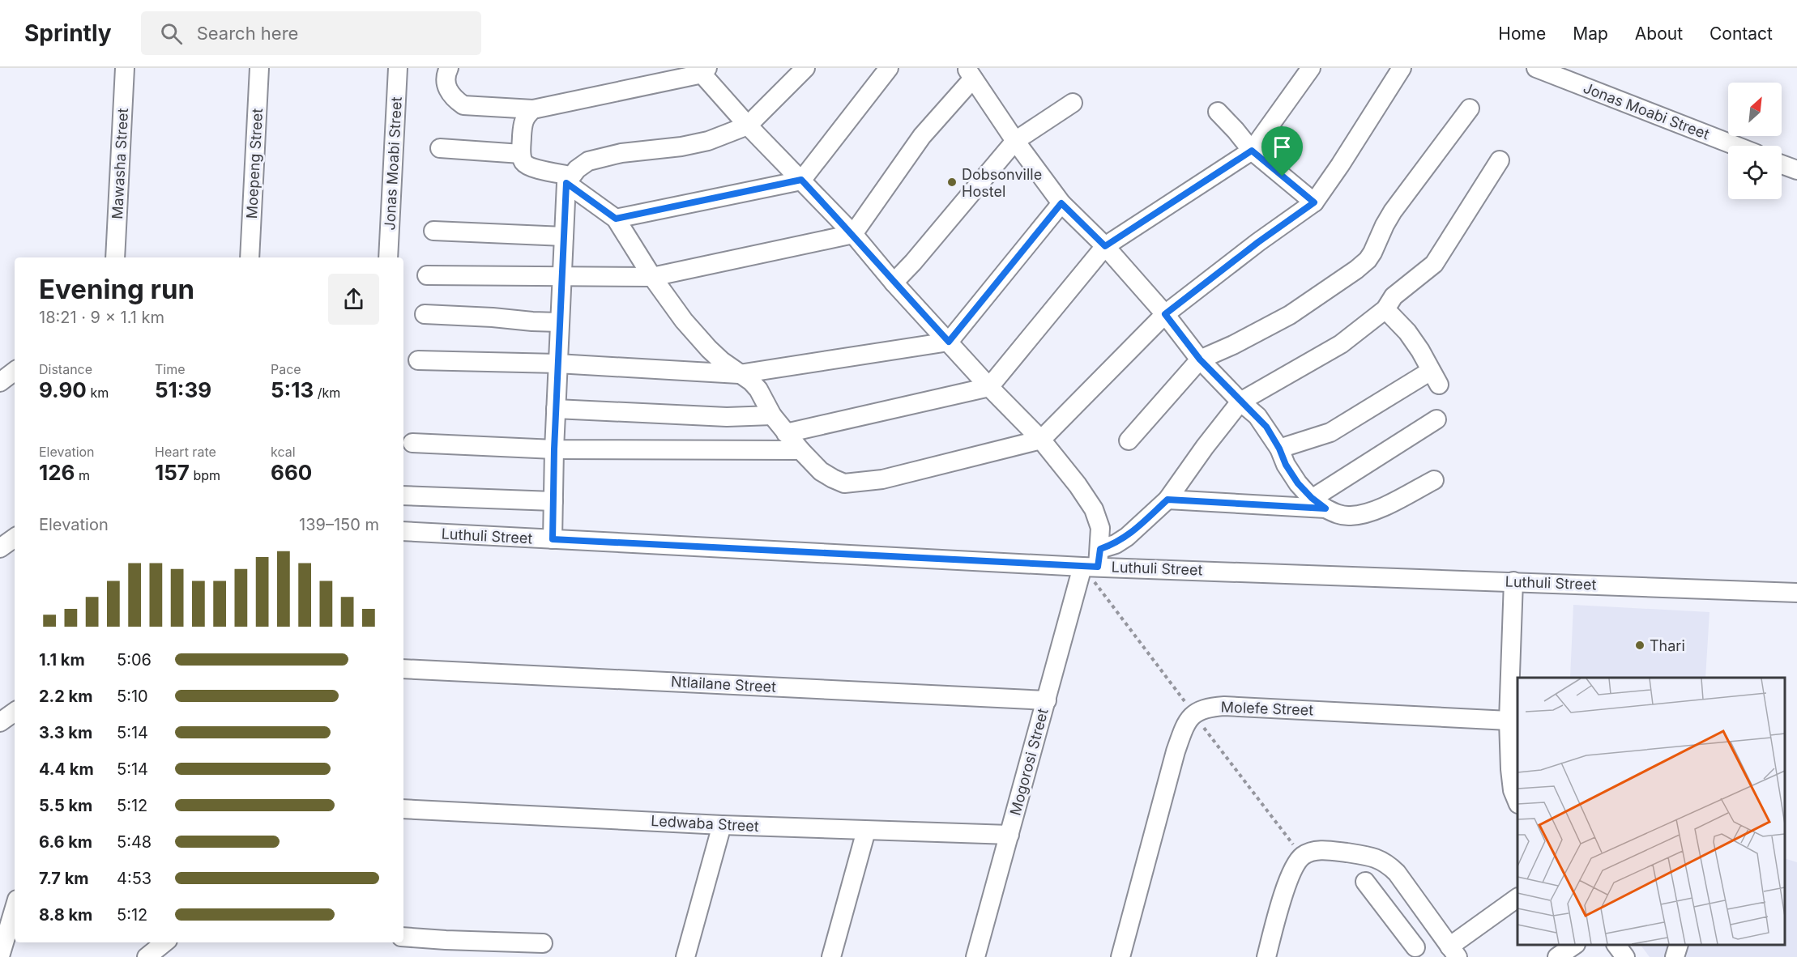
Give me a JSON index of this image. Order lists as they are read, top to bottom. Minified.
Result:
{"streets":{"street":["Jonas Moabi Street","Mawasha Street","Moepeng Street","Luthuli Street","Ntlailane Street","Molefe Street","Mogorosi Street","Ledwaba Street"]},"crossings":[["Luthuli Street","Mogorosi Street"],["Ntlailane Street","Mogorosi Street"],["Mogorosi Street","Ledwaba Street"]],"places":["Dobsonville Hostel","Thari"],"north":"top right","page":{"header":"Sprintly","search":"Search here","nav":["Home","Map","About","Contact"],"heading":["Evening run","18:21 · 9 × 1.1 km"],"stats":[["Distance","9.90 km"],["Time","51:39"],["Pace","5:13 /km"],["Elevation","126 m"],["Heart rate","157 bpm"],["kcal","660"]],"chart":["Elevation","139–150 m"],"list":[{"name":"1.1 km","note":"5:06"},{"name":"2.2 km","note":"5:10"},{"name":"3.3 km","note":"5:14"},{"name":"4.4 km","note":"5:14"},{"name":"5.5 km","note":"5:12"},{"name":"6.6 km","note":"5:48"},{"name":"7.7 km","note":"4:53"},{"name":"8.8 km","note":"5:12"}]}}
